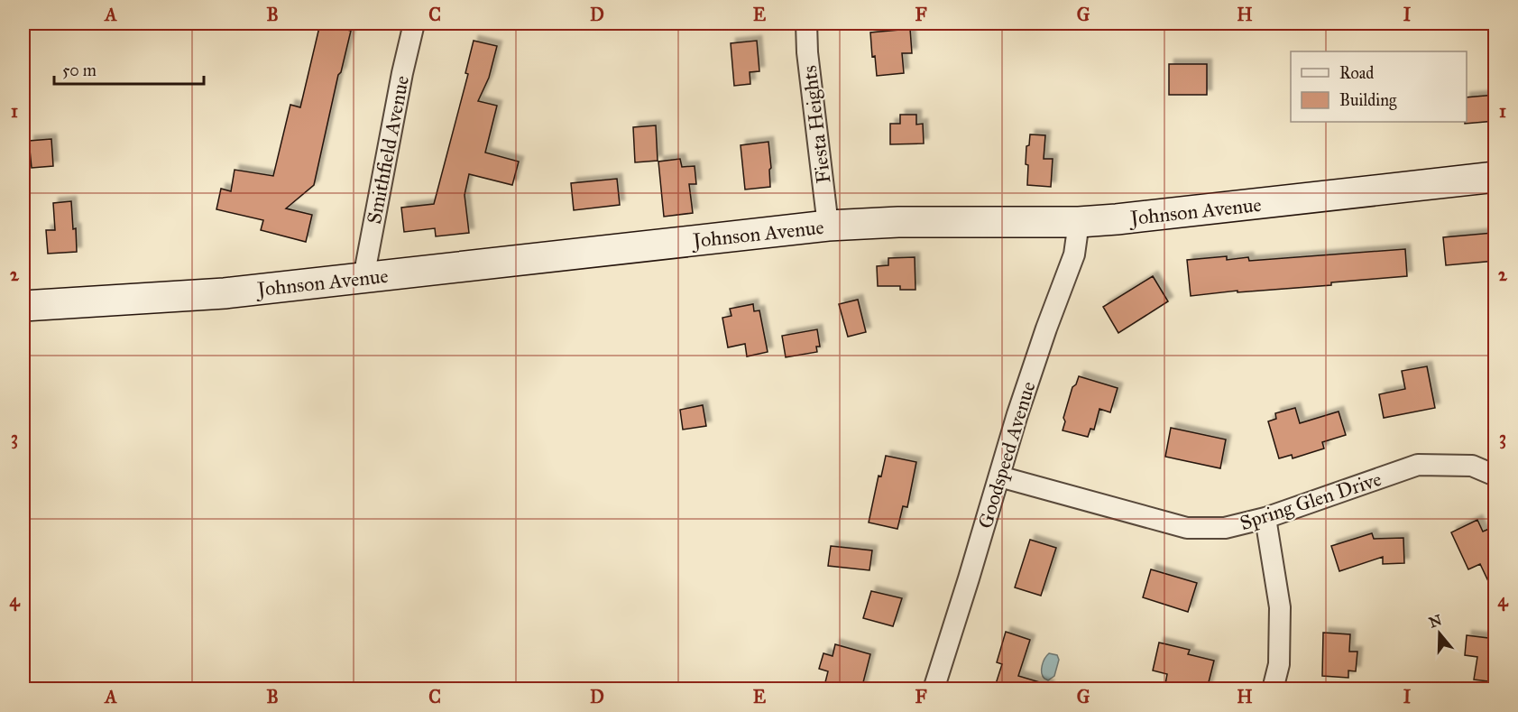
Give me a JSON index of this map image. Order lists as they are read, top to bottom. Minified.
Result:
{"streets":{"street":["Fiesta Heights","Smithfield Avenue","Johnson Avenue","Goodspeed Avenue","Spring Glen Drive"]},"crossings":[["Fiesta Heights","Johnson Avenue"],["Smithfield Avenue","Johnson Avenue"],["Johnson Avenue","Goodspeed Avenue"],["Goodspeed Avenue","Spring Glen Drive"]],"legend":["Road","Building"],"scale_bar":"50 m","north":"top","grid":{"columns":["A","B","C","D","E","F","G","H","I"],"rows":["1","2","3","4"]}}
